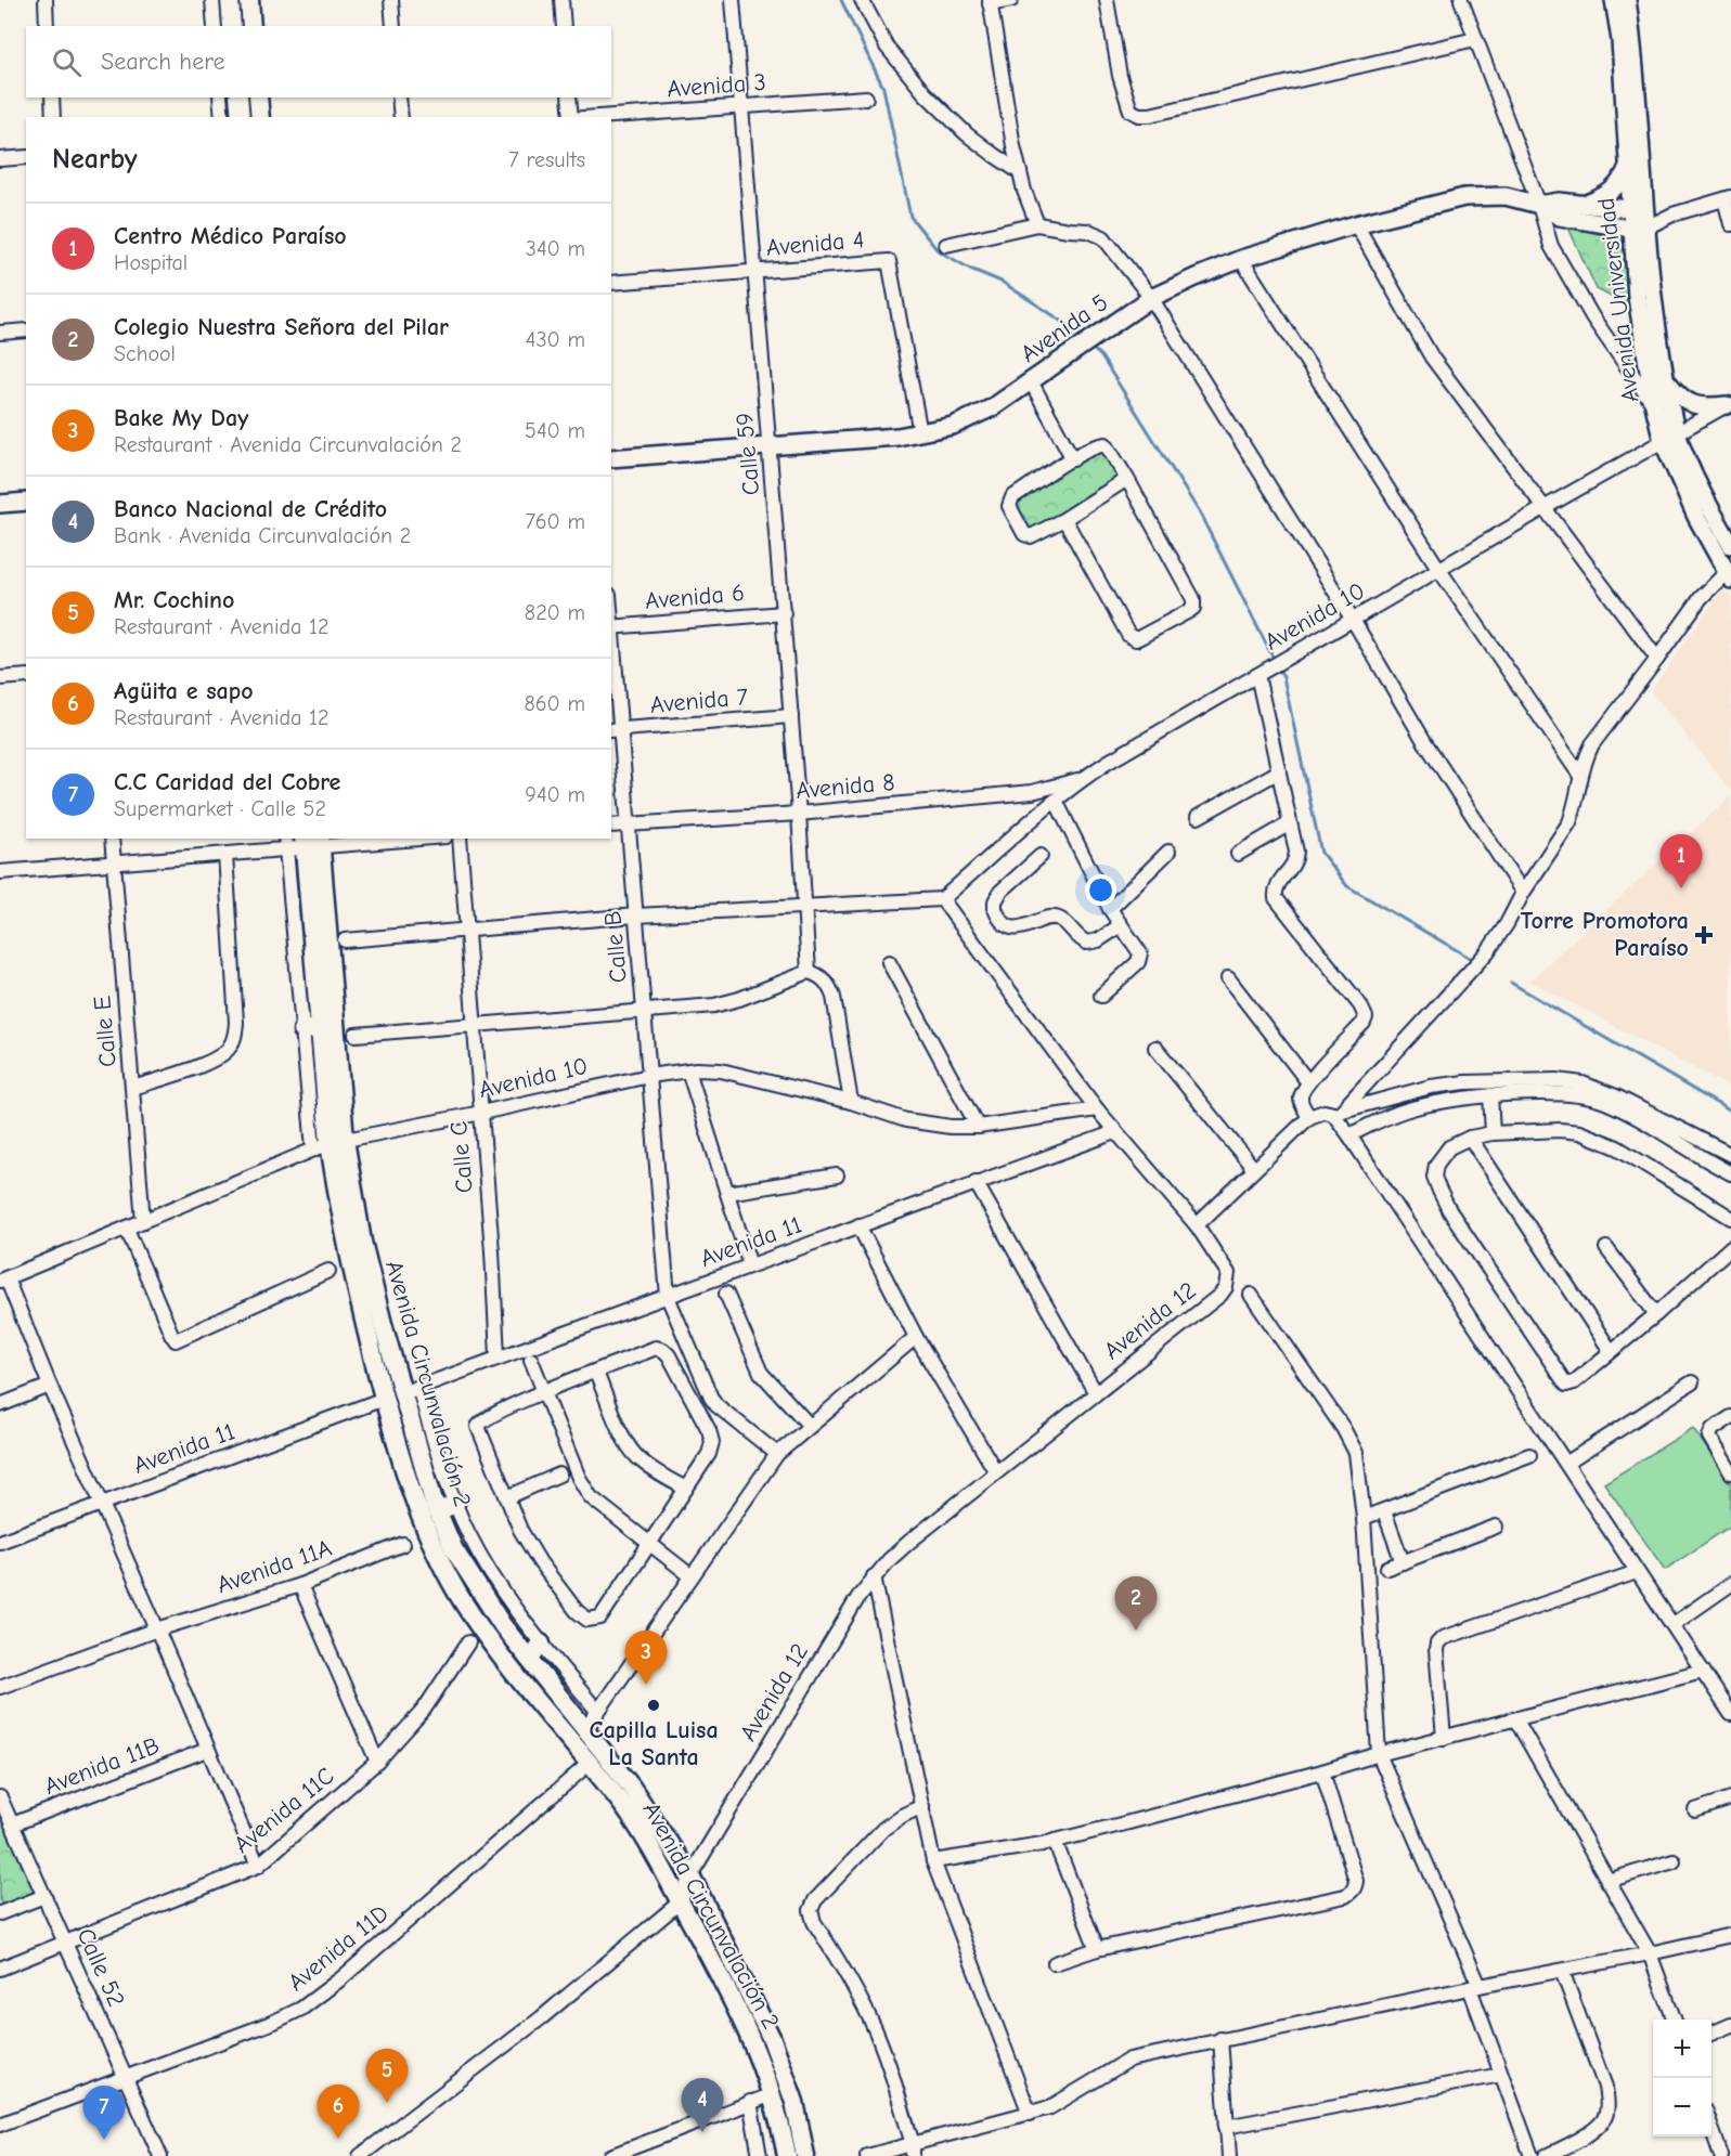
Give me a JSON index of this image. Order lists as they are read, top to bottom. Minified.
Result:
{"streets":{"main road":["Avenida Circunvalación 2"],"street":["Avenida 3","Avenida 4","Avenida Universidad","Avenida 5","Calle 59","Avenida 6","Avenida 10","Avenida 7","Avenida 8","Calle B","Calle E","Calle C","Avenida 11","Avenida 12","Avenida 11A","Avenida 11B","Avenida 11C","Avenida 11D","Calle 52"]},"crossings":[["Avenida 3","Calle 59"],["Avenida 4","Avenida 5"],["Avenida 4","Calle 59"],["Avenida Universidad","Avenida 5"],["Avenida Universidad","Avenida 10"],["Avenida 5","Calle 59"],["Calle 59","Avenida 6"],["Calle 59","Avenida 7"],["Calle 59","Avenida 8"],["Avenida 6","Calle B"],["Avenida 10","Avenida 8"],["Avenida 10","Calle B"],["Avenida 10","Calle E"],["Avenida 10","Calle C"],["Avenida 10","Avenida Circunvalación 2"],["Avenida 7","Calle B"],["Avenida 8","Calle B"],["Calle B","Avenida 11"],["Calle C","Avenida 11"],["Avenida 11","Avenida Circunvalación 2"],["Avenida 12","Avenida Circunvalación 2"],["Avenida Circunvalación 2","Avenida 11D"],["Avenida 11B","Calle 52"],["Avenida 11C","Calle 52"],["Avenida 11D","Calle 52"]],"places":{"health":["Torre Promotora Paraíso"],"other":["Capilla Luisa La Santa"]},"page":{"search":"Search here","heading":["Nearby","7 results"],"list":[{"mark":"1","name":"Centro Médico Paraíso","note":"Hospital","value":"340 m"},{"mark":"2","name":"Colegio Nuestra Señora del Pilar","note":"School","value":"430 m"},{"mark":"3","name":"Bake My Day","note":"Restaurant · Avenida Circunvalación 2","value":"540 m"},{"mark":"4","name":"Banco Nacional de Crédito","note":"Bank · Avenida Circunvalación 2","value":"760 m"},{"mark":"5","name":"Mr. Cochino","note":"Restaurant · Avenida 12","value":"820 m"},{"mark":"6","name":"Agüita e sapo","note":"Restaurant · Avenida 12","value":"860 m"},{"mark":"7","name":"C.C Caridad del Cobre","note":"Supermarket · Calle 52","value":"940 m"}],"pins":["1","2","3","5","4","6","7"],"map_buttons":["+","−"]}}
